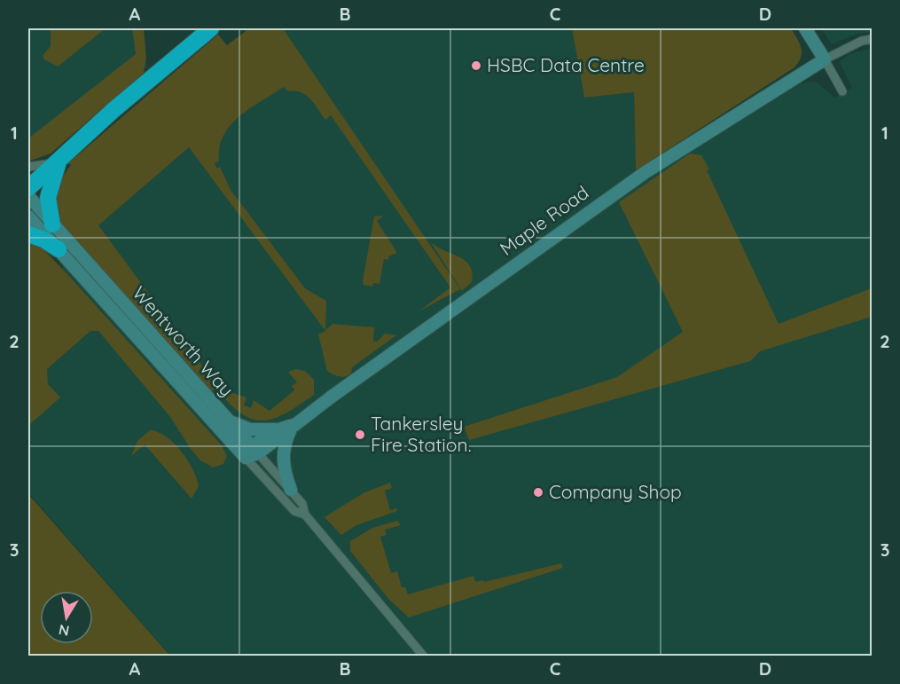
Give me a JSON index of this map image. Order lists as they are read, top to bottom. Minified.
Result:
{"streets":{"street":["Maple Road","Wentworth Way"]},"crossings":[["Maple Road","Wentworth Way"]],"places":["HSBC Data Centre","Tankersley Fire Station.","Company Shop"],"north":"bottom","grid":{"columns":["A","B","C","D"],"rows":["1","2","3"]}}
